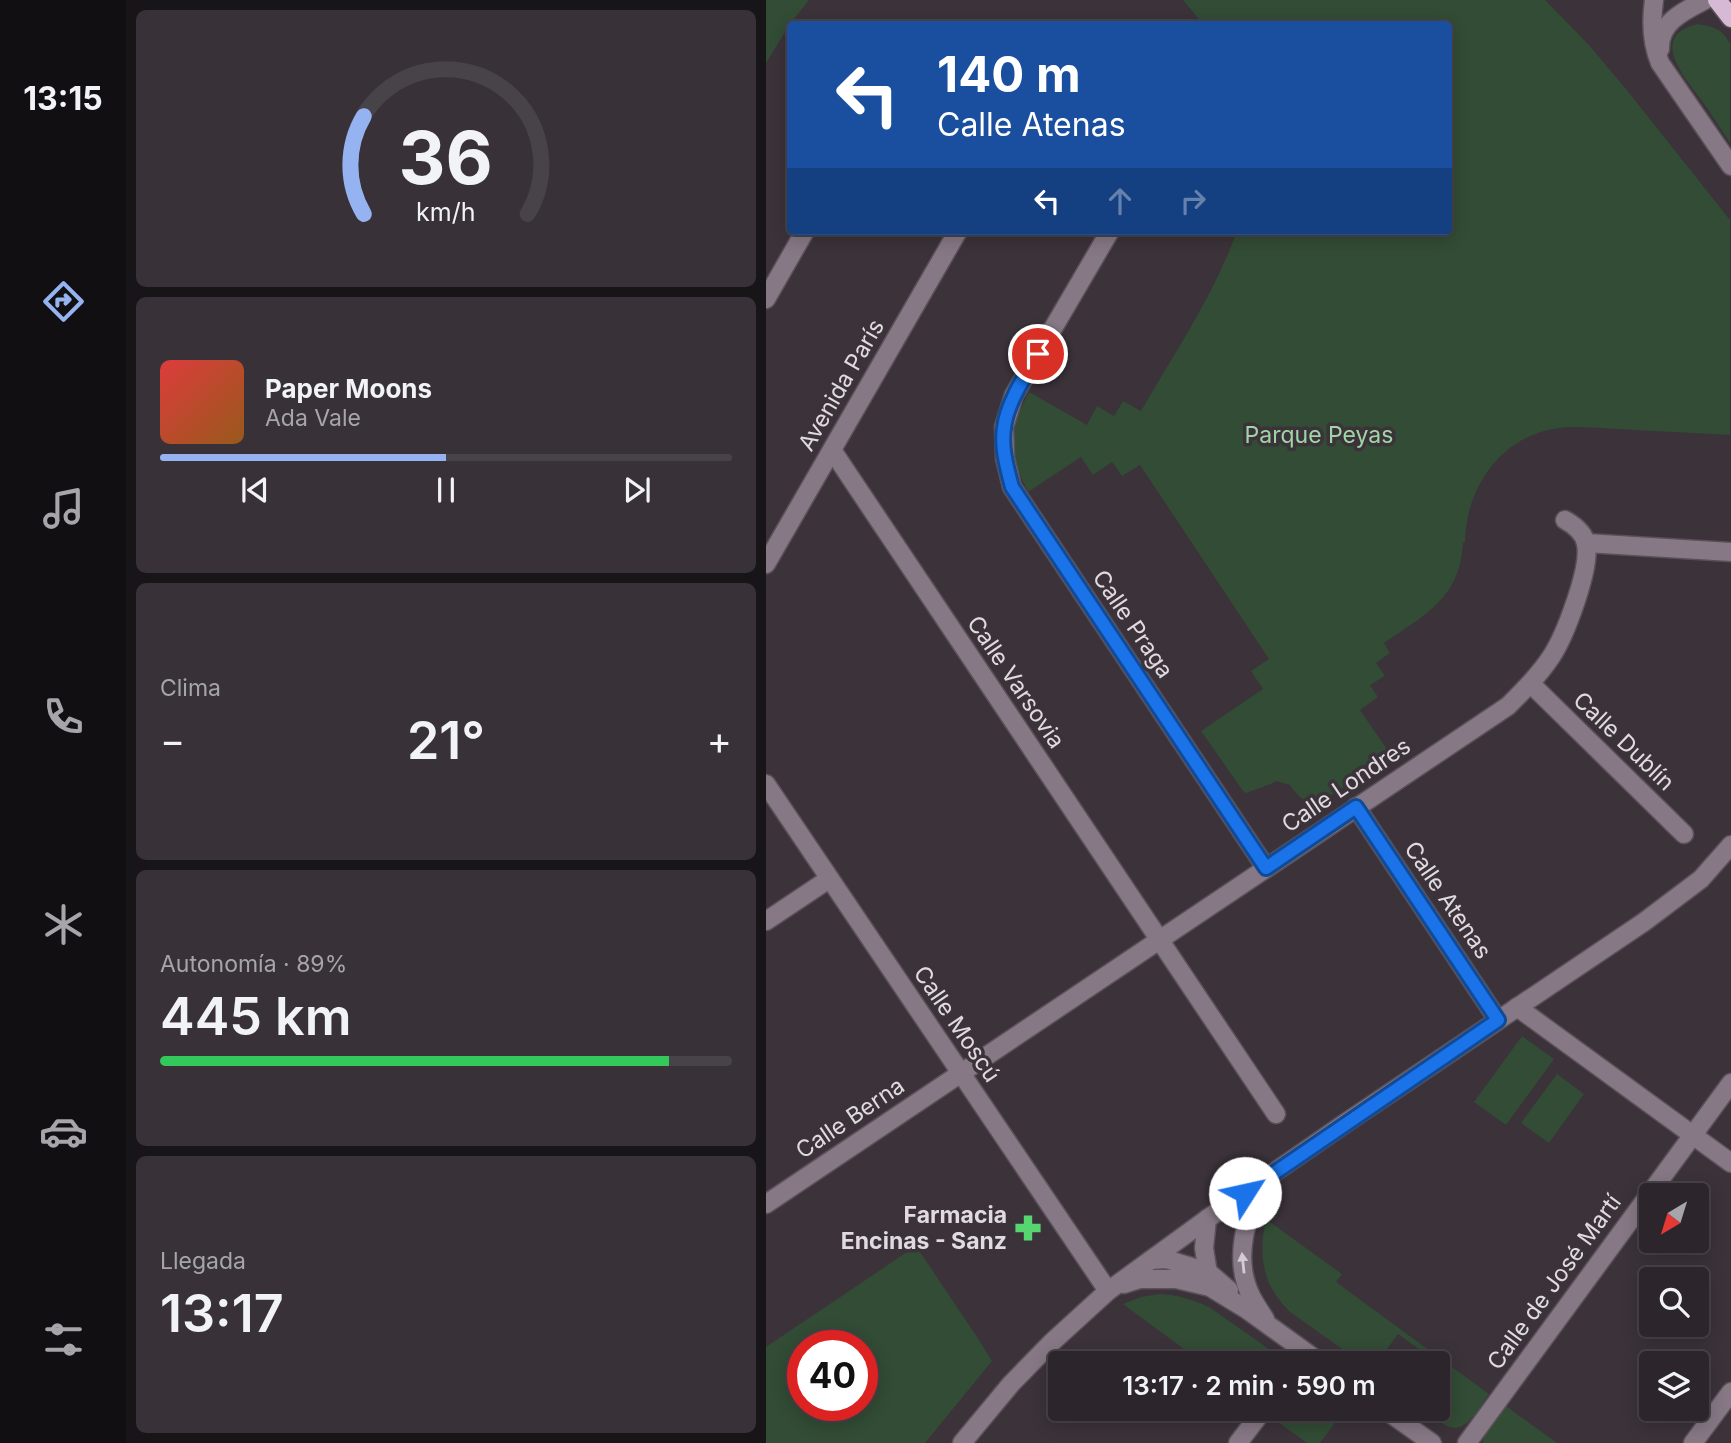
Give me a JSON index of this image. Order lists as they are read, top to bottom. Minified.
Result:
{"streets":{"street":["Avenida París","Calle Praga","Calle Varsovia","Calle Dublín","Calle Londres","Calle Atenas","Calle Moscú","Calle Berna","Calle de José Martí"]},"crossings":[["Avenida París","Calle Varsovia"],["Calle Praga","Calle Londres"],["Calle Varsovia","Calle Londres"],["Calle Dublín","Calle Londres"],["Calle Londres","Calle Atenas"],["Calle Londres","Calle Moscú"],["Calle Londres","Calle Berna"],["Calle Moscú","Calle Berna"]],"parks":["Parque Peyas"],"places":{"pharmacy":["Farmacia Encinas - Sanz"]},"north":"bottom left","page":{"tabs":"13:15","turn":["140 m","Calle Atenas"],"song":["Paper Moons","Ada Vale"],"tile":["Clima",["Autonomía · 89%","445 km"],["Llegada","13:17"]],"heat":["−","21°","+"],"limit":"40","trip":"13:17 · 2 min · 590 m","gauge":["36","km/h"]}}
